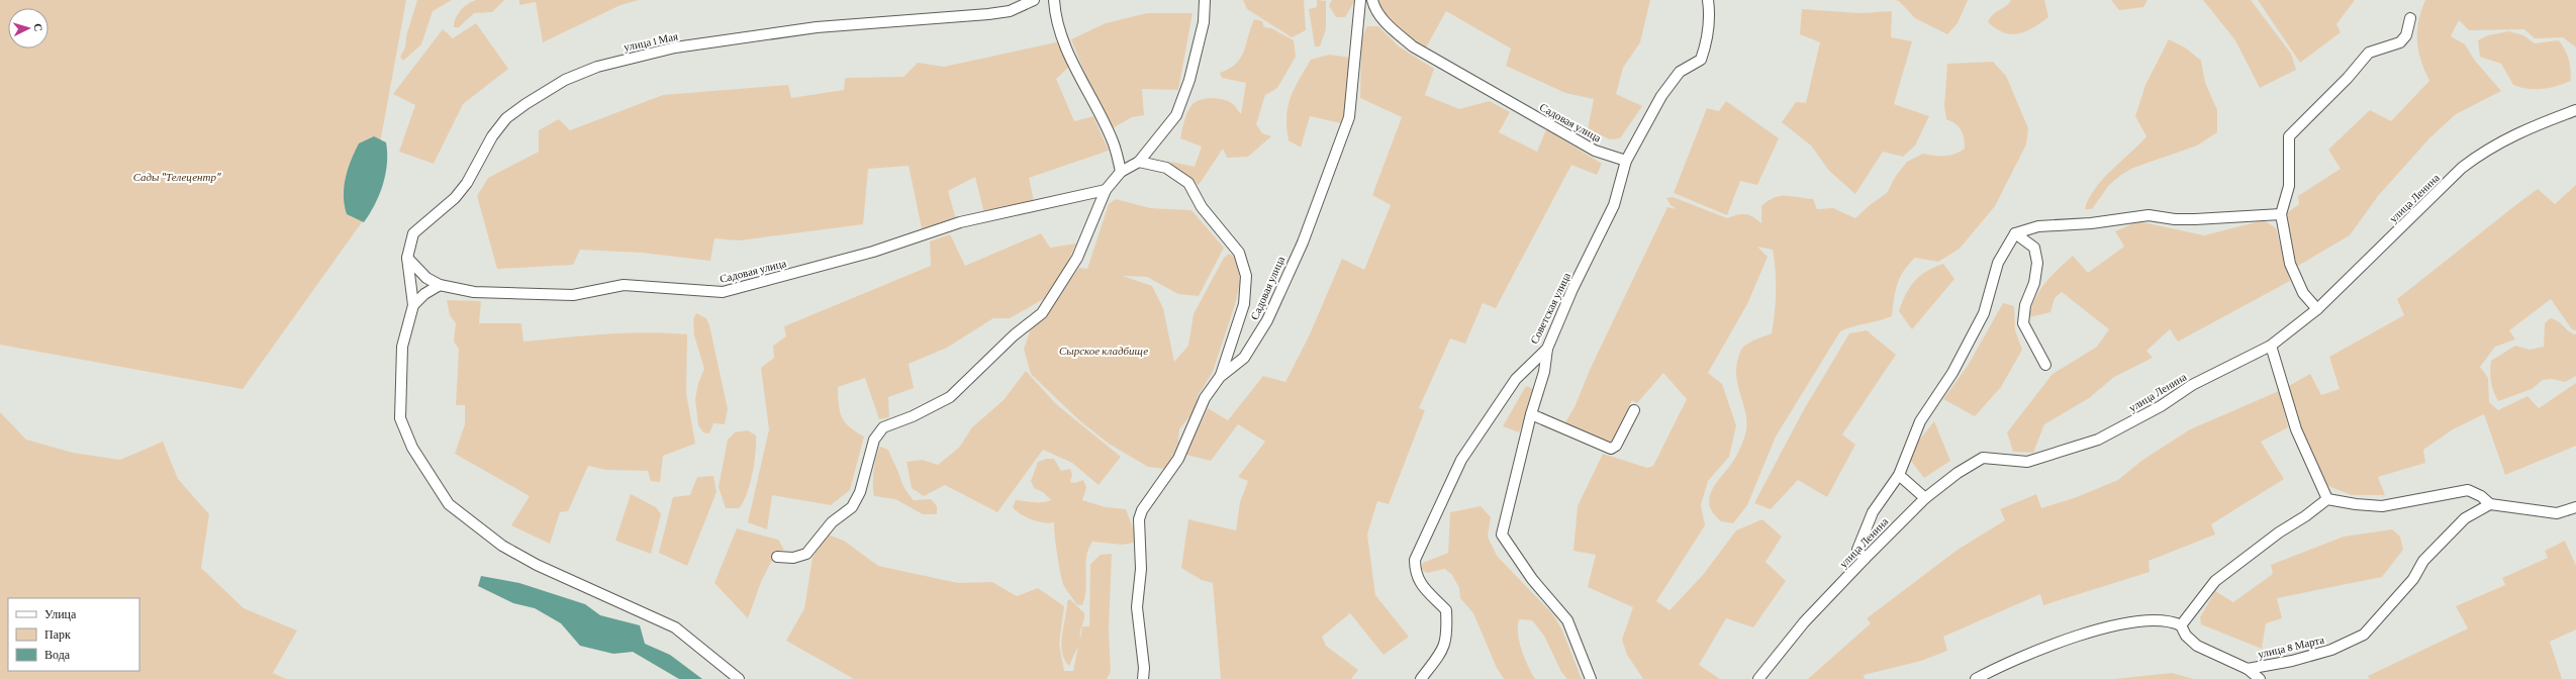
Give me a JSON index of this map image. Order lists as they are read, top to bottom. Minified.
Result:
{"streets":{"street":["улица 1 Мая","Садовая улица","улица Ленина","Советская улица","улица 8 Марта"]},"crossings":[["улица 1 Мая","Садовая улица"],["Садовая улица","Советская улица"]],"parks":["Сады \"Телецентр\"","Сырское кладбище"],"legend":["Улица","Парк","Вода"],"north":"right"}
